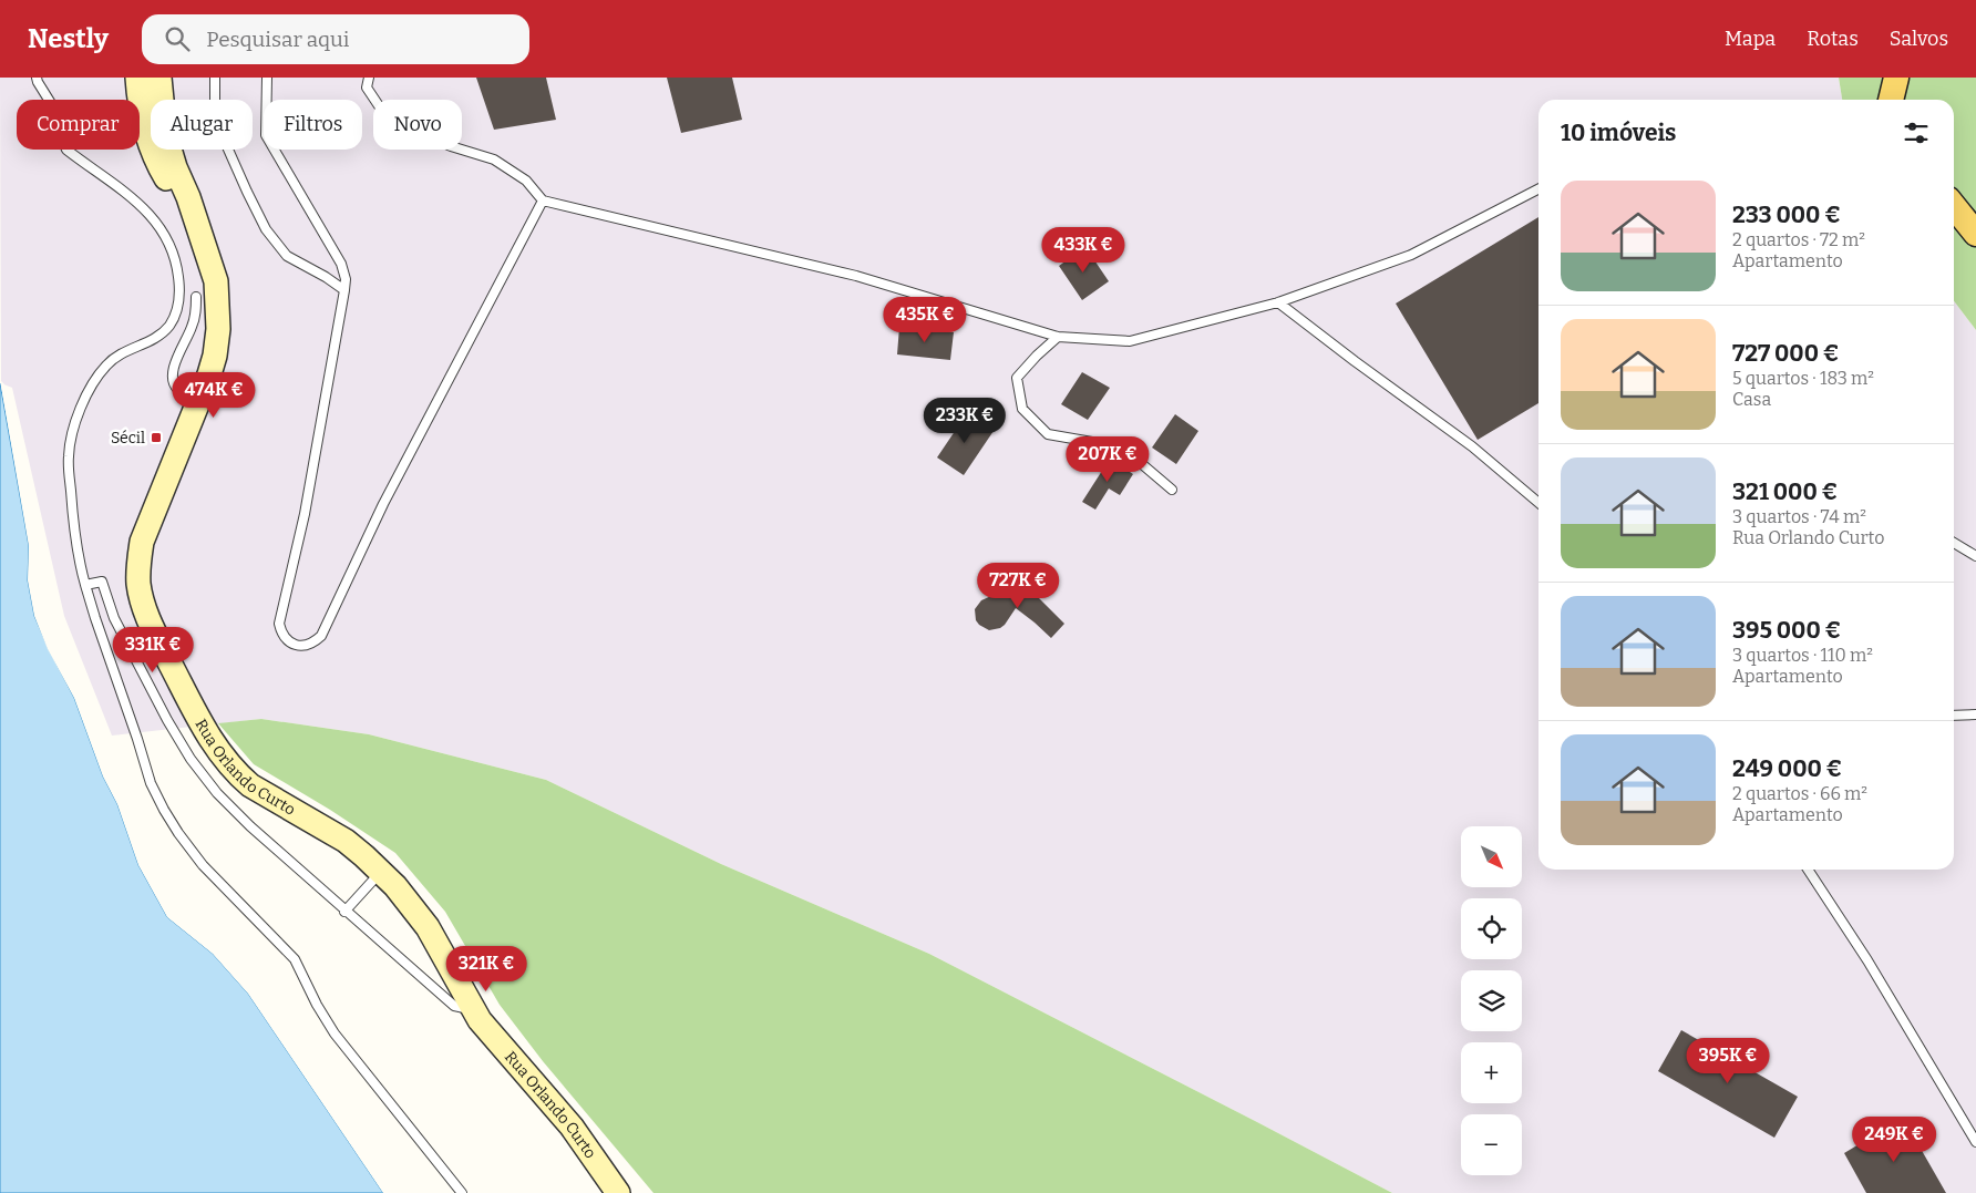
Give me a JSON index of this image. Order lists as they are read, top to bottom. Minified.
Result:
{"streets":{"main road":["Rua Orlando Curto"]},"places":{"transit":["Sécil"]},"north":"bottom right","page":{"header":"Nestly","search":"Pesquisar aqui","nav":["Mapa","Rotas","Salvos"],"chip":["Comprar","Alugar","Filtros","Novo"],"heading":"10 imóveis","list":[{"name":"233 000 €","note":"2 quartos · 72 m² · Apartamento"},{"name":"727 000 €","note":"5 quartos · 183 m² · Casa"},{"name":"321 000 €","note":"3 quartos · 74 m² · Rua Orlando Curto"},{"name":"395 000 €","note":"3 quartos · 110 m² · Apartamento"},{"name":"249 000 €","note":"2 quartos · 66 m² · Apartamento"}],"price":["433K €","435K €","474K €","233K €","207K €","727K €","331K €","321K €","395K €","249K €"],"map_buttons":["+","−"]}}
